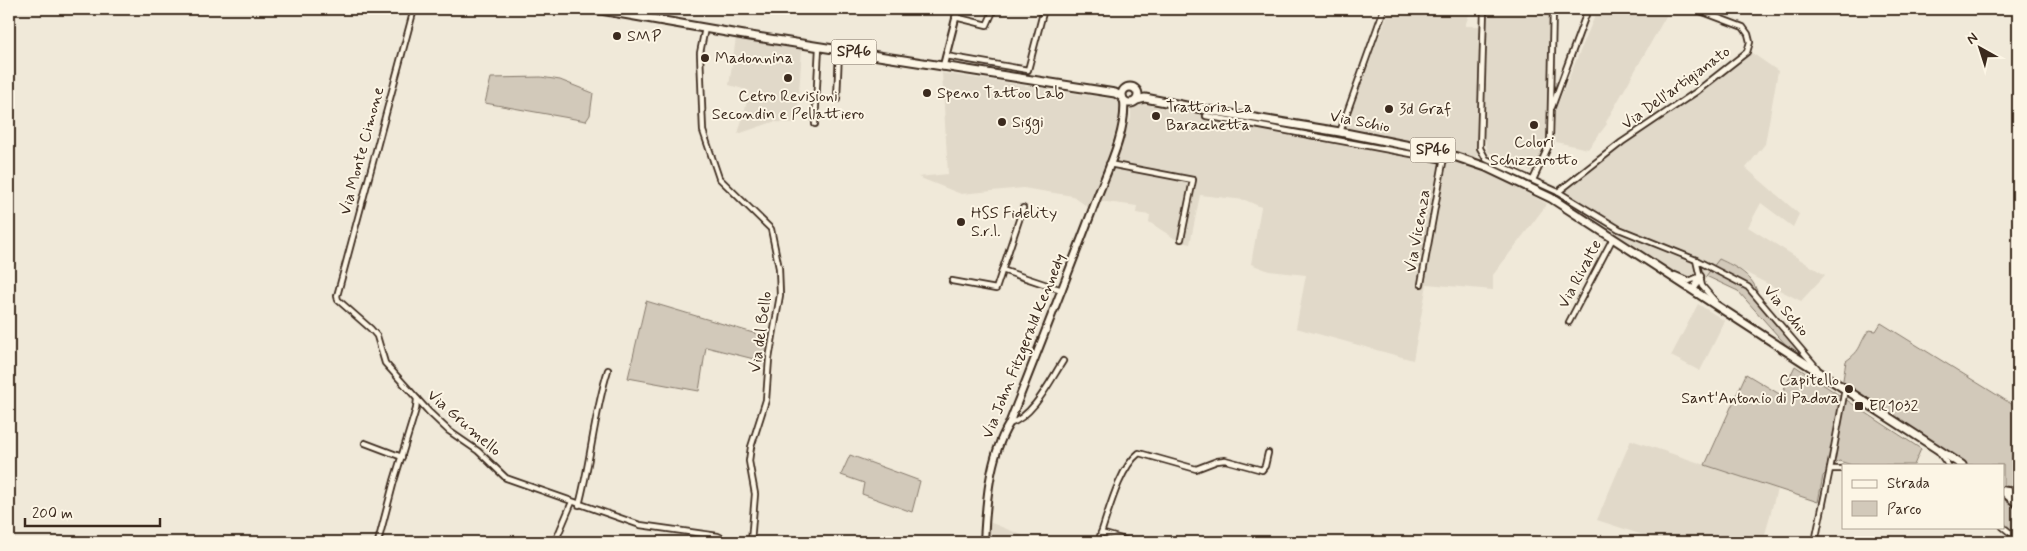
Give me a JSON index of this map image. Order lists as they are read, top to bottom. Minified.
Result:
{"streets":{"main road":["SP46","Via Schio","Via John Fitzgerald Kennedy"],"street":["Via Dell'artigianato","Via Monte Cimone","Via Vicenza","Via Rivalte","Via del Bello","Via Grumello"]},"crossings":[["SP46","Via Schio"],["SP46","Via del Bello"],["SP46","Via John Fitzgerald Kennedy"],["Via Dell'artigianato","Via Schio"],["Via Schio","Via Vicenza"],["Via Schio","Via Rivalte"],["Via Schio","Via John Fitzgerald Kennedy"],["Via Monte Cimone","Via Grumello"]],"places":{"other":["SMP","Madonnina","Cetro Revisioni Secondin e Pellattiero","Speno Tattoo Lab","3d Graf","Trattoria La Baracchetta","Siggi","Colori Schizzarotto","HSS Fidelity S.r.l.","Capitello Sant'Antonio di Padova"],"transit":["ER1032"]},"legend":["Strada","Parco"],"scale_bar":"200 m","north":"top left"}
